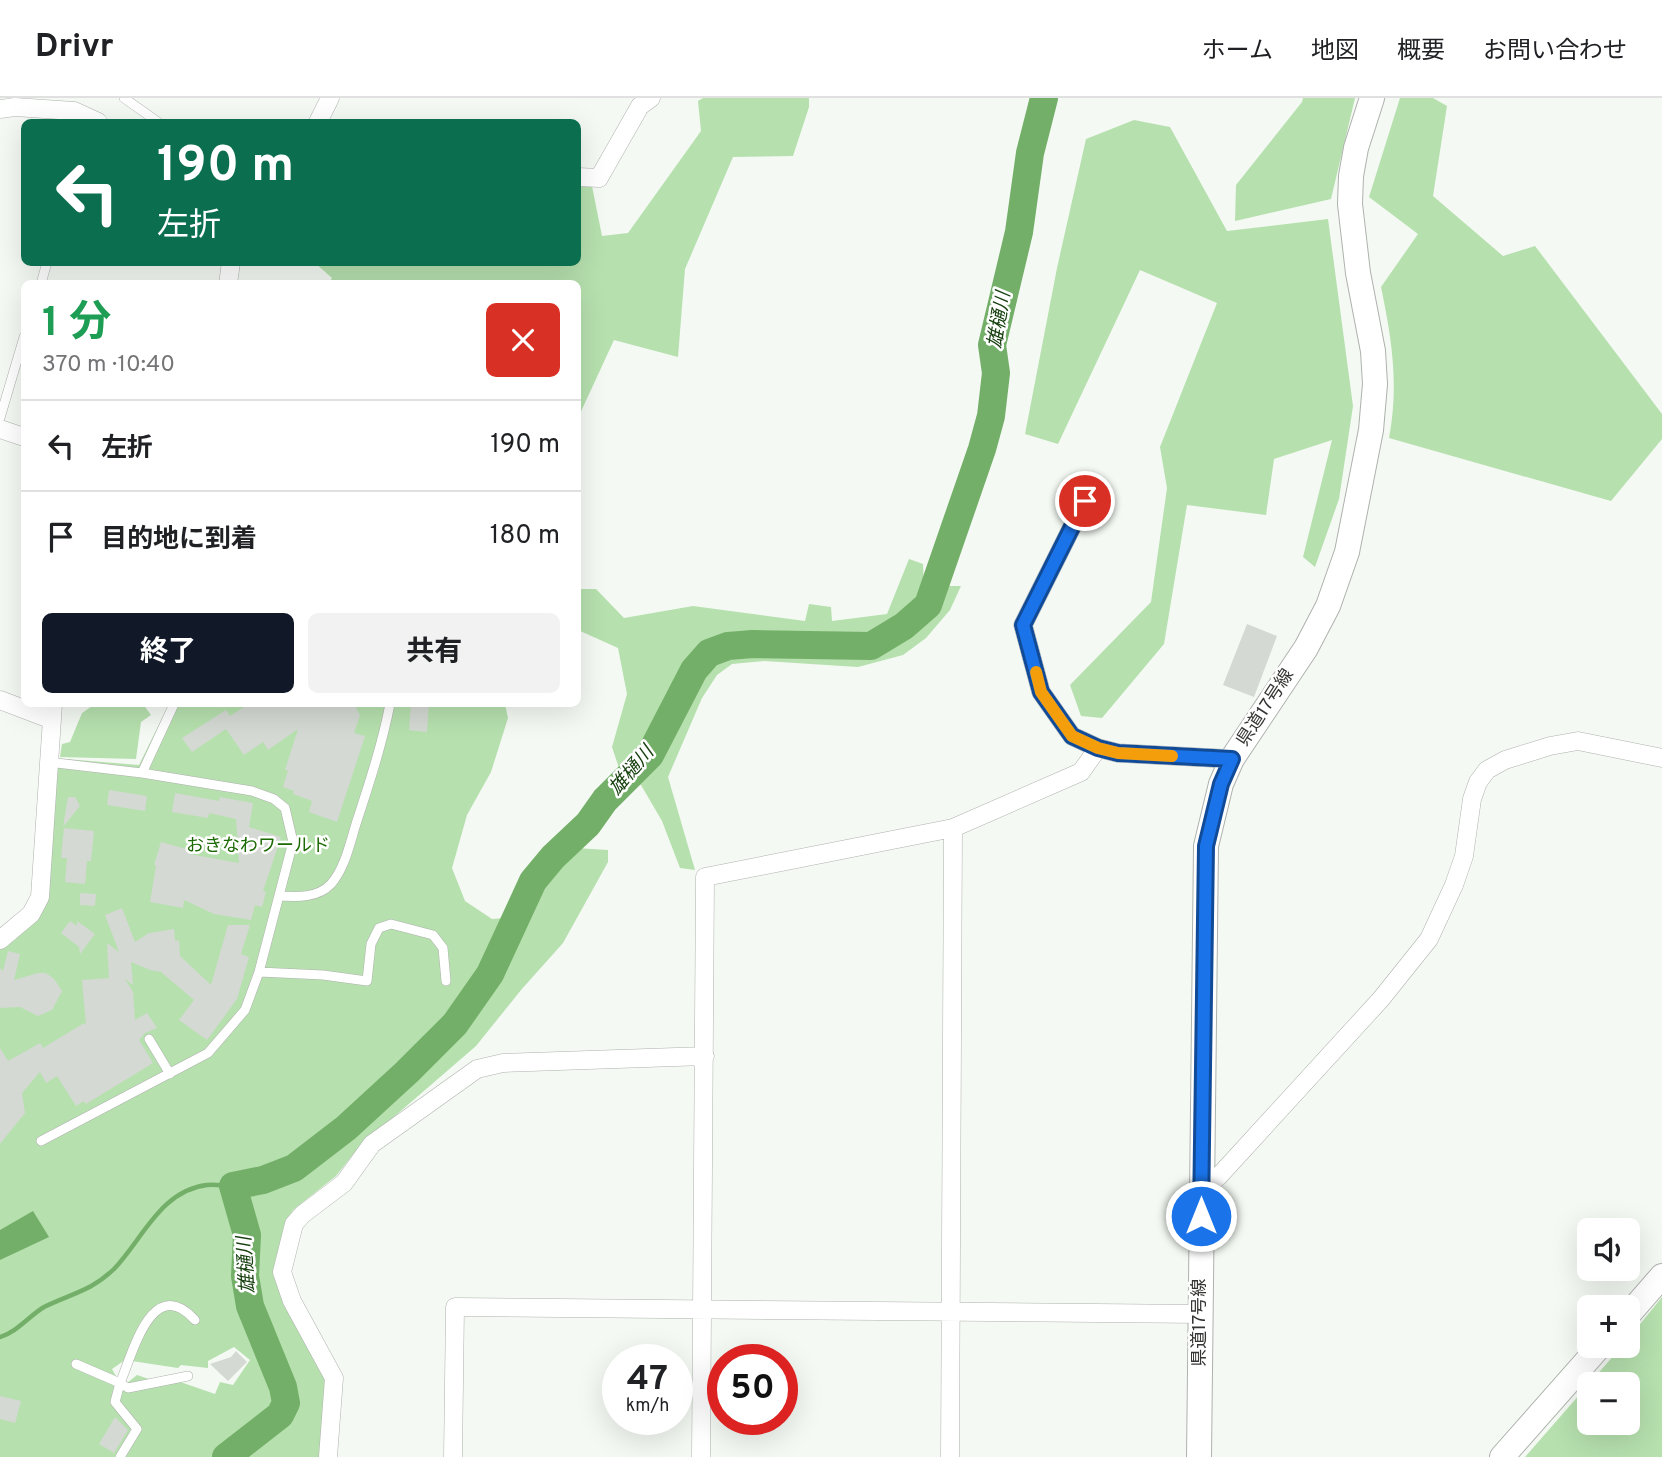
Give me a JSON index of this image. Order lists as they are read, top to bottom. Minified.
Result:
{"streets":{"main road":["県道17号線"]},"water":["雄樋川"],"parks":["おきなわワールド"],"page":{"header":"Drivr","nav":["ホーム","地図","概要","お問い合わせ"],"turn":["190 m","左折"],"heading":["1 分","370 m · 10:40"],"list":[{"name":"左折","value":"190 m"},{"name":"目的地に到着","value":"180 m"}],"buttons":["終了","共有"],"map_buttons":["+","−"],"speed":"47 km/h","limit":"50"}}
